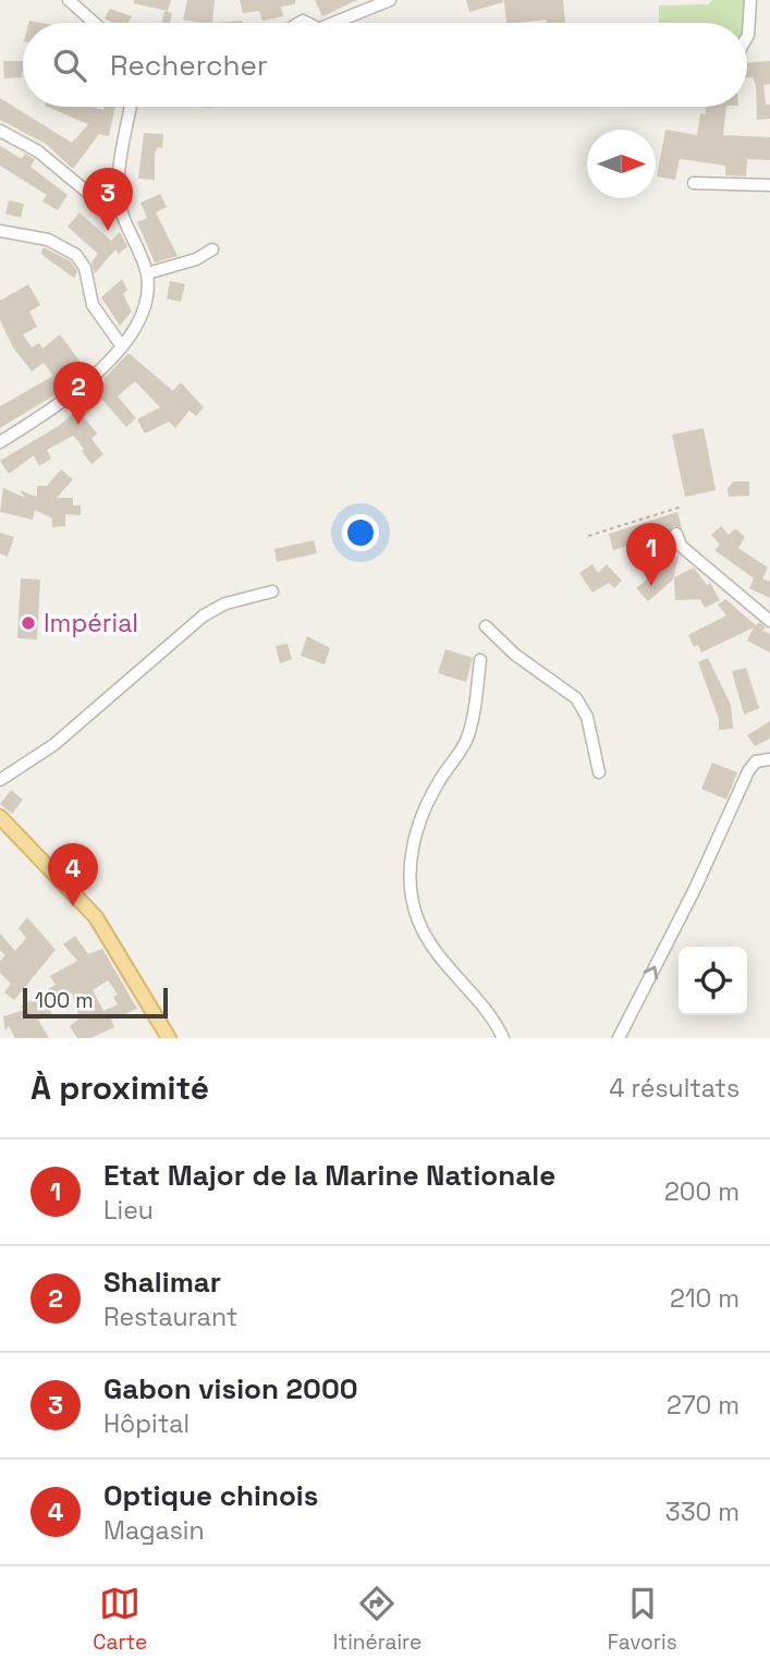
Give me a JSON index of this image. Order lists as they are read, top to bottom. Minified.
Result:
{"places":["Impérial"],"scale_bar":"100 m","north":"right","page":{"search":"Rechercher","pins":["3","2","1","4"],"scale":"100 m","heading":["À proximité","4 résultats"],"list":[{"mark":"1","name":"Etat Major de la Marine Nationale","note":"Lieu","value":"200 m"},{"mark":"2","name":"Shalimar","note":"Restaurant","value":"210 m"},{"mark":"3","name":"Gabon vision 2000","note":"Hôpital","value":"270 m"},{"mark":"4","name":"Optique chinois","note":"Magasin","value":"330 m"}],"nav":["Carte","Itinéraire","Favoris"]}}
